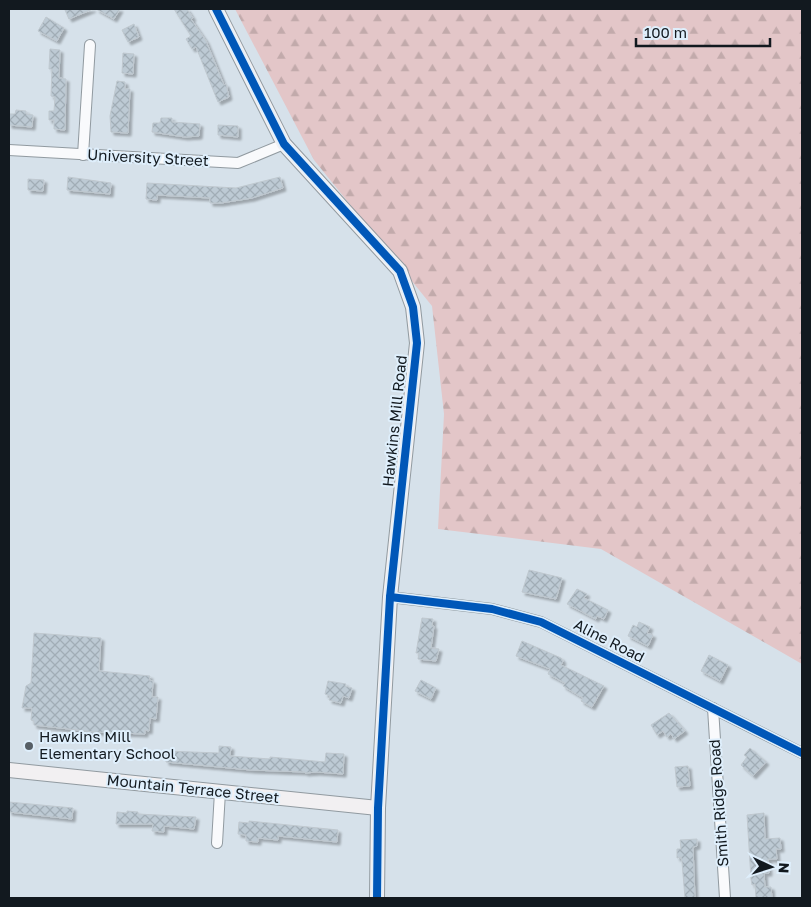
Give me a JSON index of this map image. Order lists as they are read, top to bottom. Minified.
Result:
{"streets":{"street":["University Street","Hawkins Mill Road","Aline Road","Mountain Terrace Street","Smith Ridge Road"]},"crossings":[["University Street","Hawkins Mill Road"],["Hawkins Mill Road","Aline Road"],["Hawkins Mill Road","Mountain Terrace Street"],["Aline Road","Smith Ridge Road"]],"places":["Hawkins Mill Elementary School"],"scale_bar":"100 m","north":"right"}
